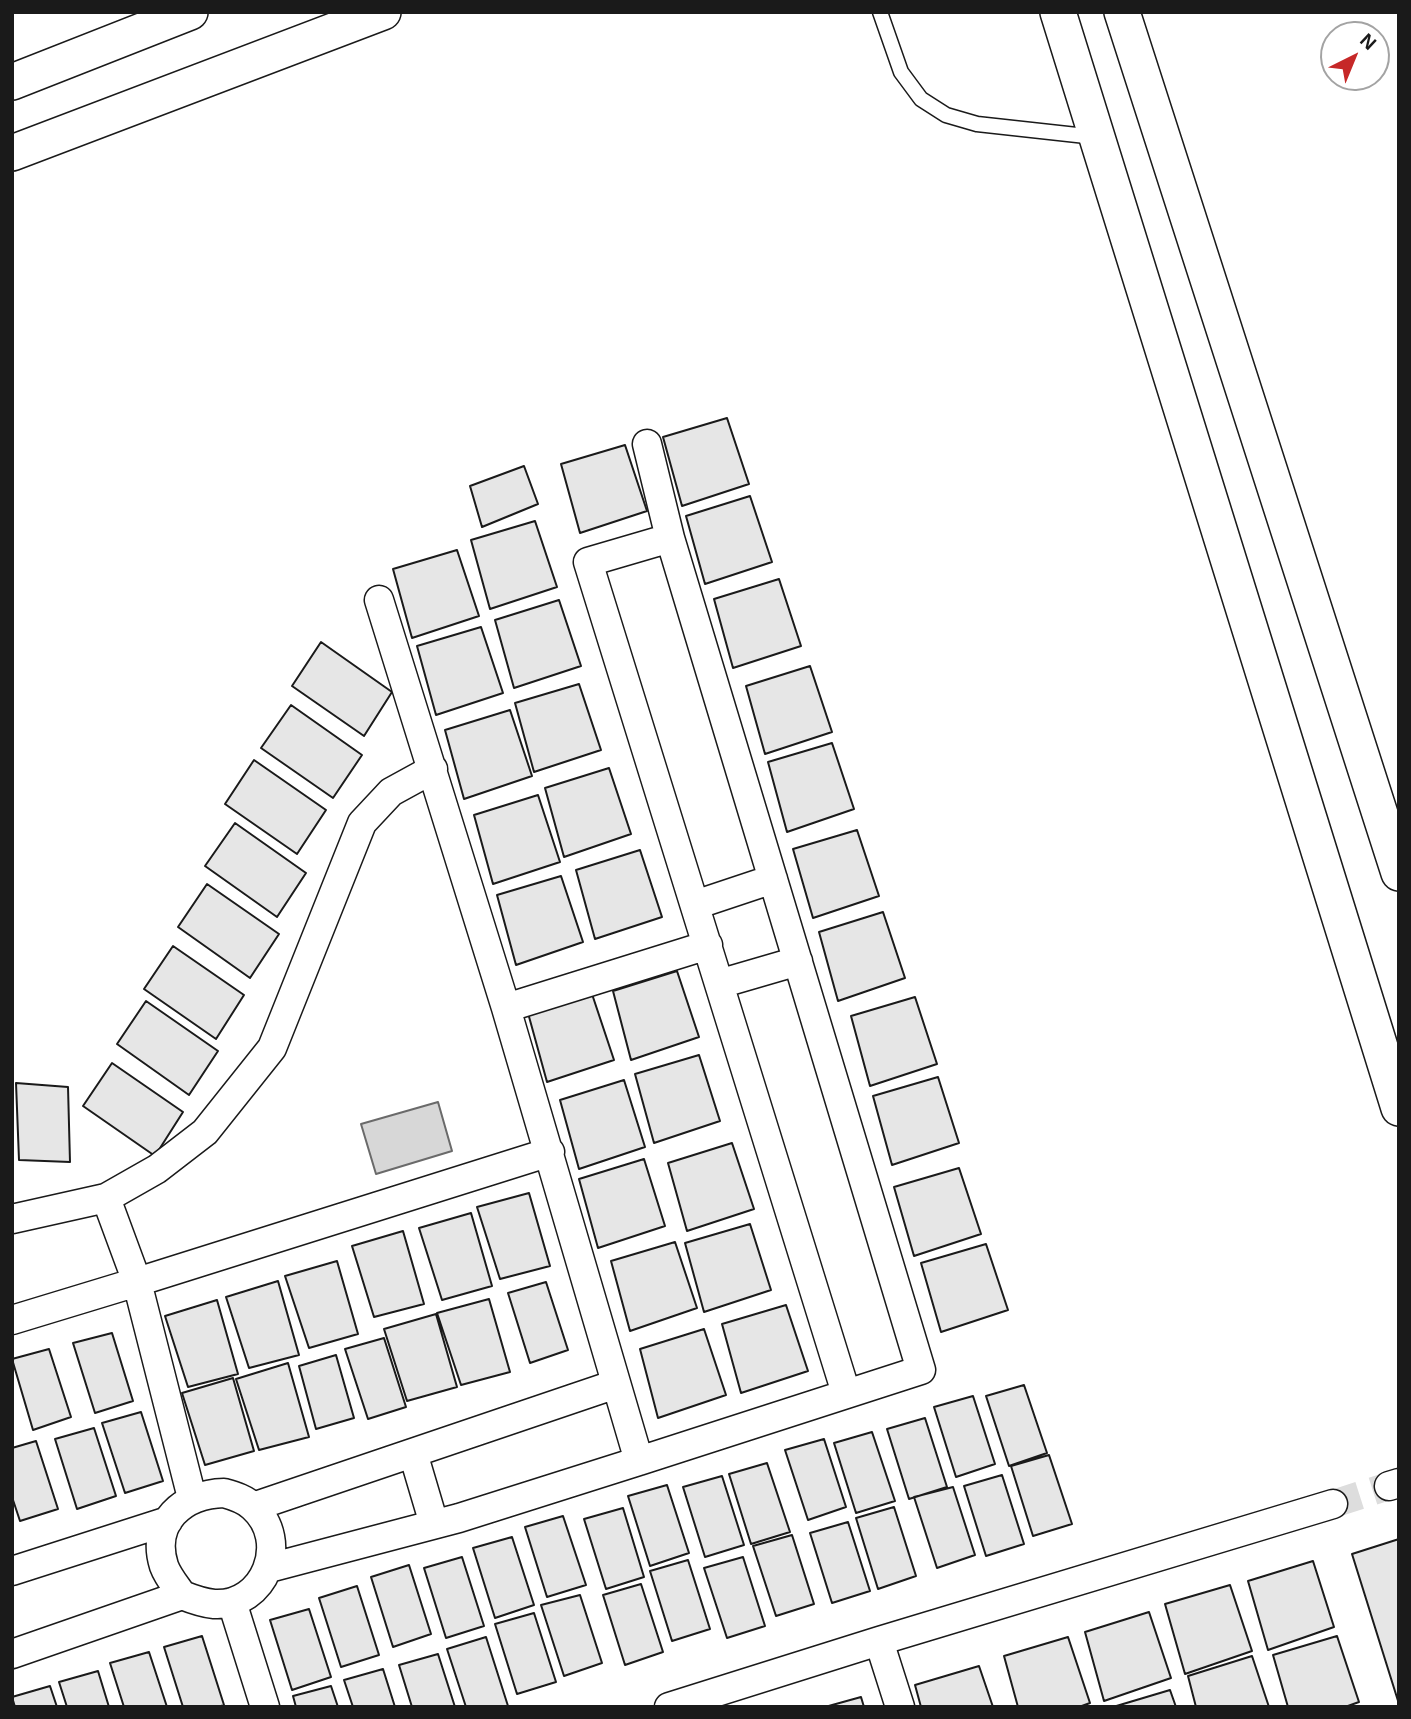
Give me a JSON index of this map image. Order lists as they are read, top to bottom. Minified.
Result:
{"north":"top right"}
